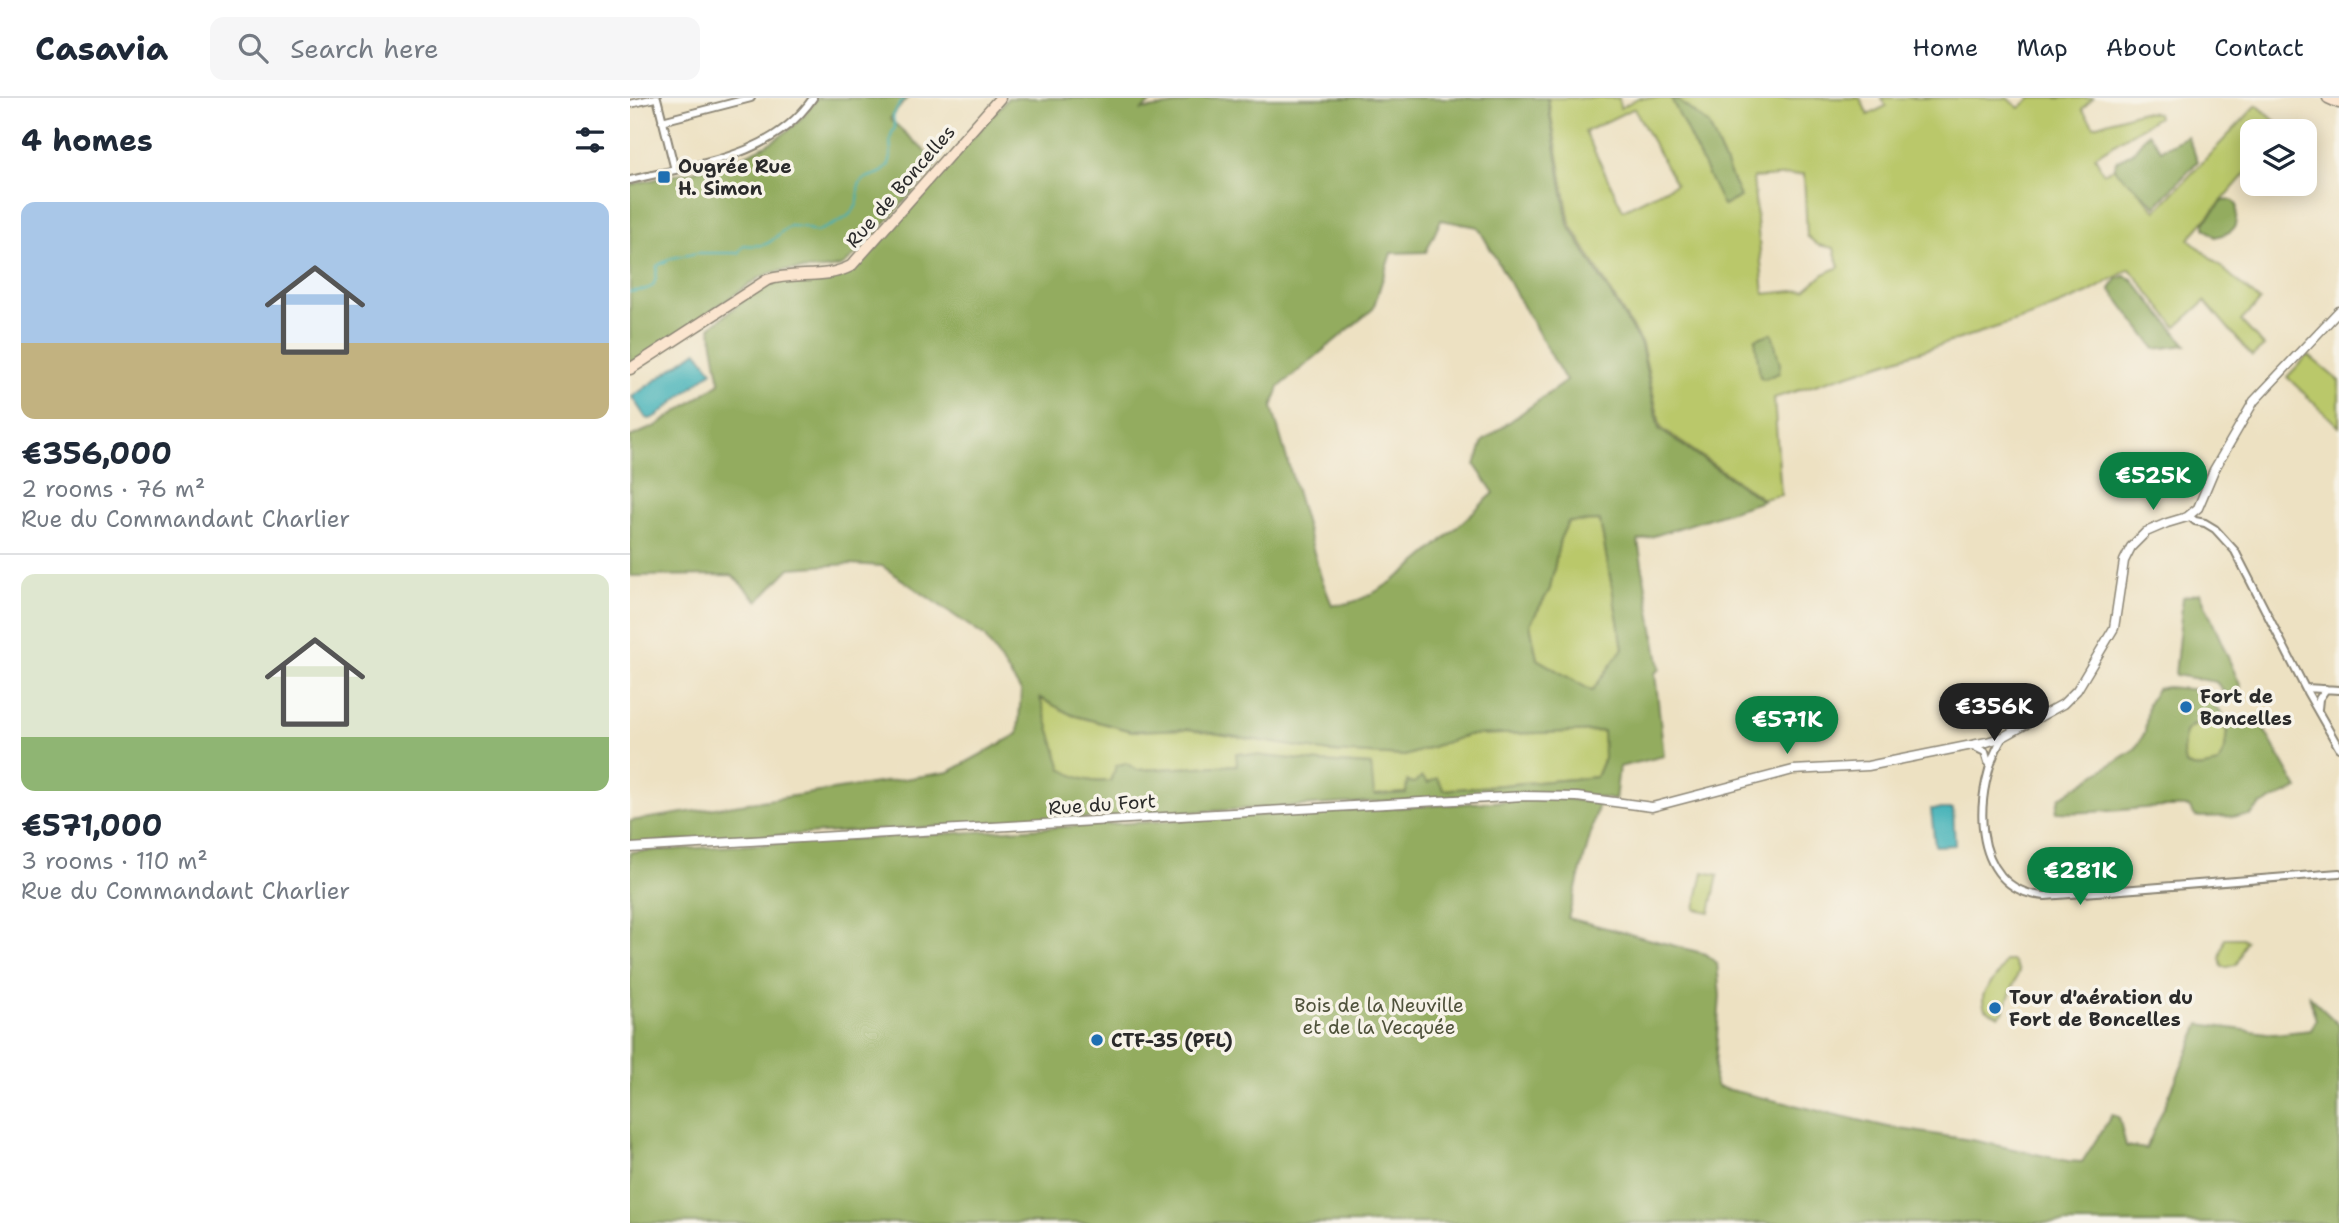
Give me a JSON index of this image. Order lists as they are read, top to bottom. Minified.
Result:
{"streets":{"main road":["Rue de Boncelles"],"street":["Rue du Fort"]},"parks":["Bois de la Neuville et de la Vecquée"],"places":{"transit":["Ougrée Rue H. Simon"],"other":["Fort de Boncelles","Tour d'aération du Fort de Boncelles","CTF-35 (PFL)"]},"page":{"header":"Casavia","search":"Search here","nav":["Home","Map","About","Contact"],"heading":"4 homes","list":[{"name":"€356,000","note":"2 rooms · 76 m² · Rue du Commandant Charlier"},{"name":"€571,000","note":"3 rooms · 110 m² · Rue du Commandant Charlier"}],"price":["€525K","€356K","€571K","€281K"]}}
